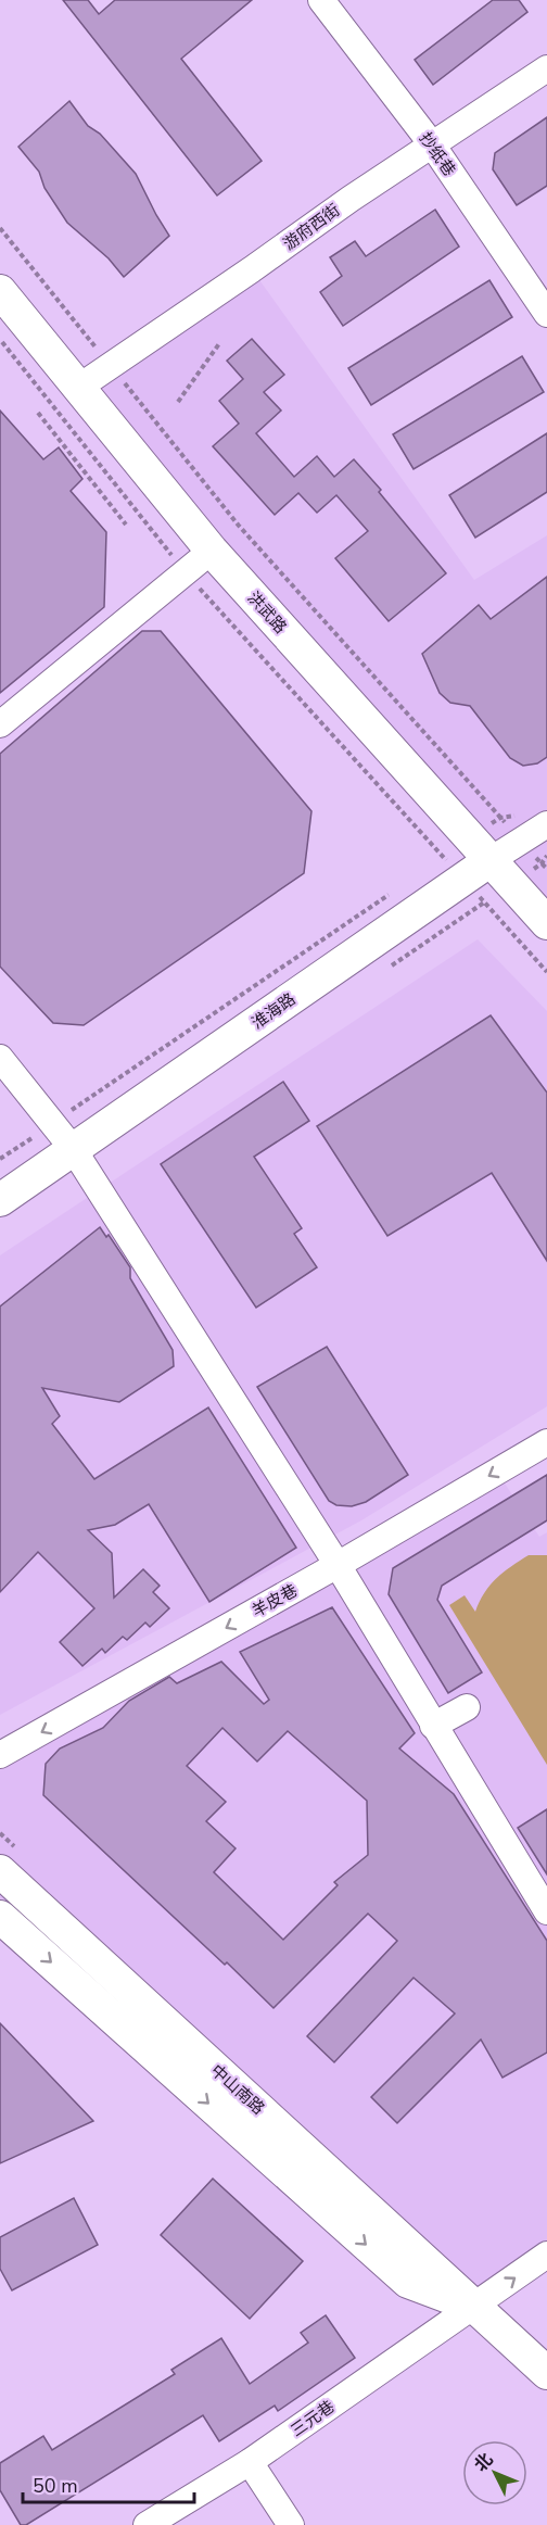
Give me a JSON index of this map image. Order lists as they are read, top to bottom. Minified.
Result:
{"streets":{"main road":["洪武路","淮海路","中山南路"],"street":["抄纸巷","游府西街","羊皮巷","三元巷"]},"crossings":[["抄纸巷","游府西街"],["游府西街","洪武路"],["洪武路","淮海路"],["中山南路","三元巷"]],"one_way":["羊皮巷","中山南路"],"scale_bar":"50 m","north":"top left"}
